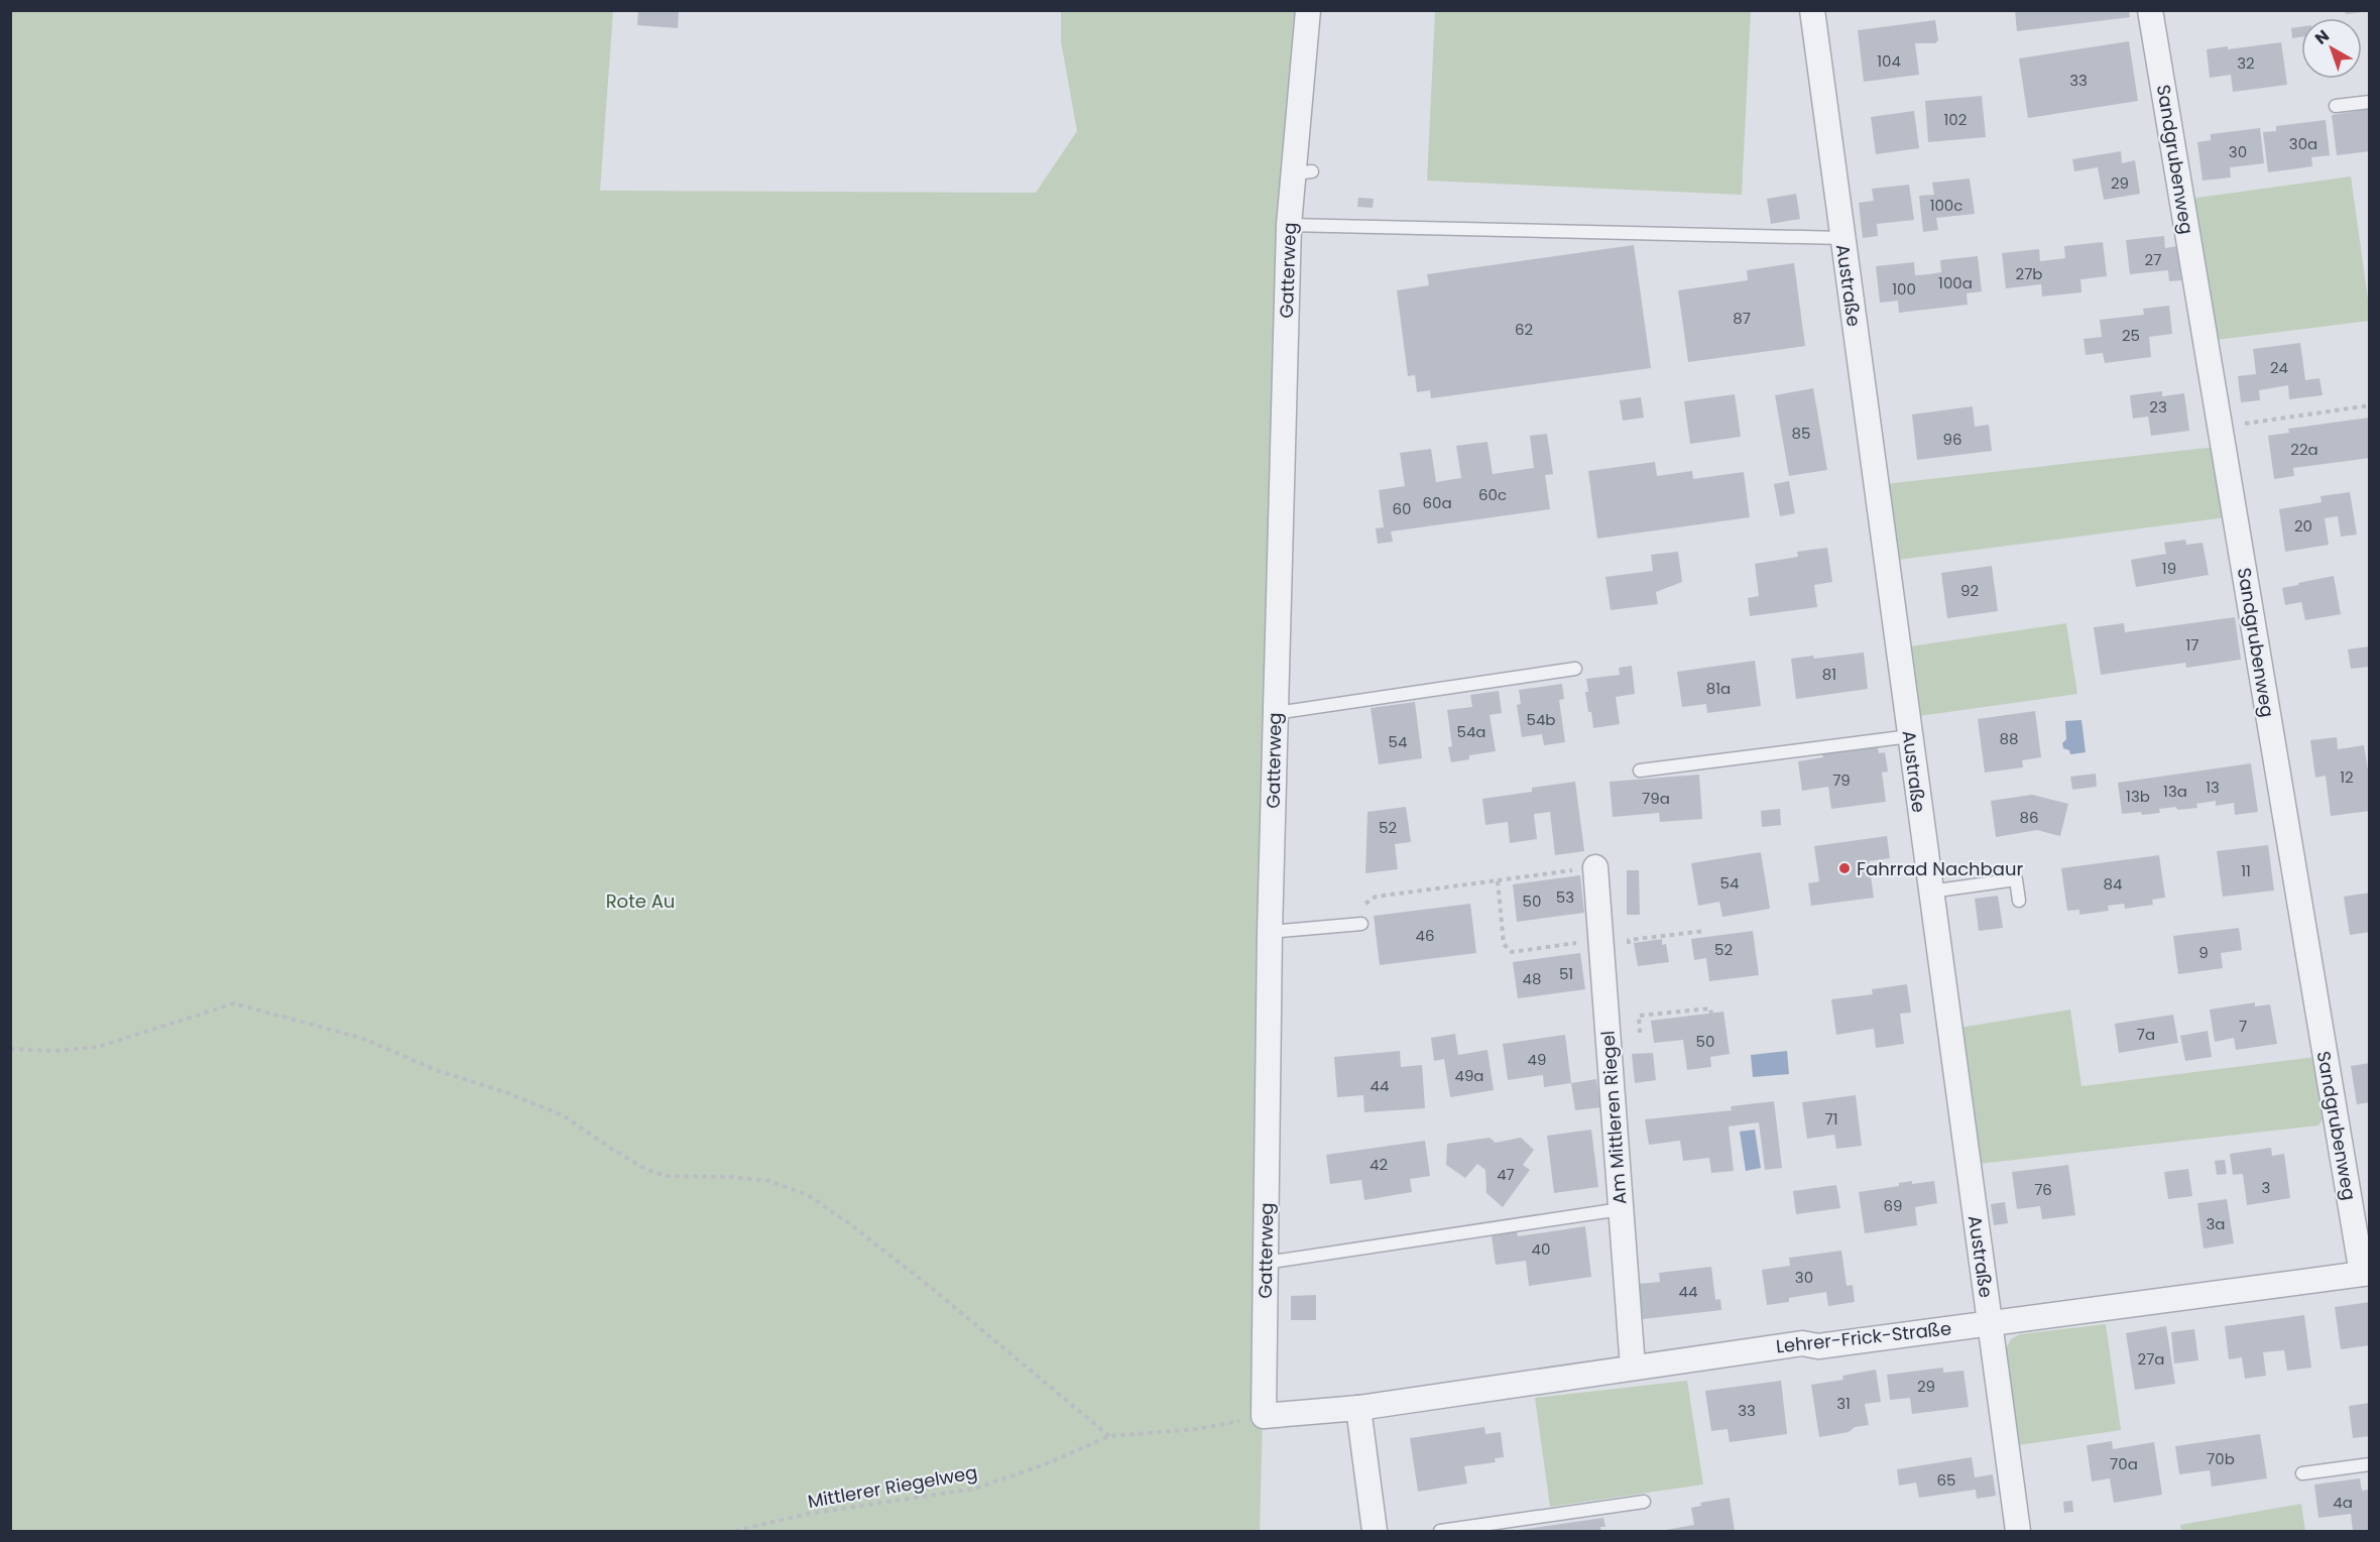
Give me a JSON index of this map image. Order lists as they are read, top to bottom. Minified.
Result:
{"streets":{"street":["Sandgrubenweg","Gatterweg","Austraße","Am Mittleren Riegel","Lehrer-Frick-Straße"],"path":["Mittlerer Riegelweg"]},"crossings":[["Sandgrubenweg","Lehrer-Frick-Straße"],["Gatterweg","Mittlerer Riegelweg"],["Austraße","Lehrer-Frick-Straße"],["Am Mittleren Riegel","Lehrer-Frick-Straße"]],"parks":["Rote Au"],"places":["Fahrrad Nachbaur"],"house_numbers":["104","32","33","102","30a","30","29","100c","27","27b","100a","100","87","62","25","24","23","85","96","22a","60c","60a","60","20","19","92","17","81","81a","54b","54a","88","54","12","79","13","13a","13b","79a","86","52","11","54","84","53","50","46","52","9","51","48","7","7a","50","49","49a","44","71","42","47","3","76","69","3a","40","30","44","27a","29","31","33","70b","70a","65","4a"],"north":"top left"}
